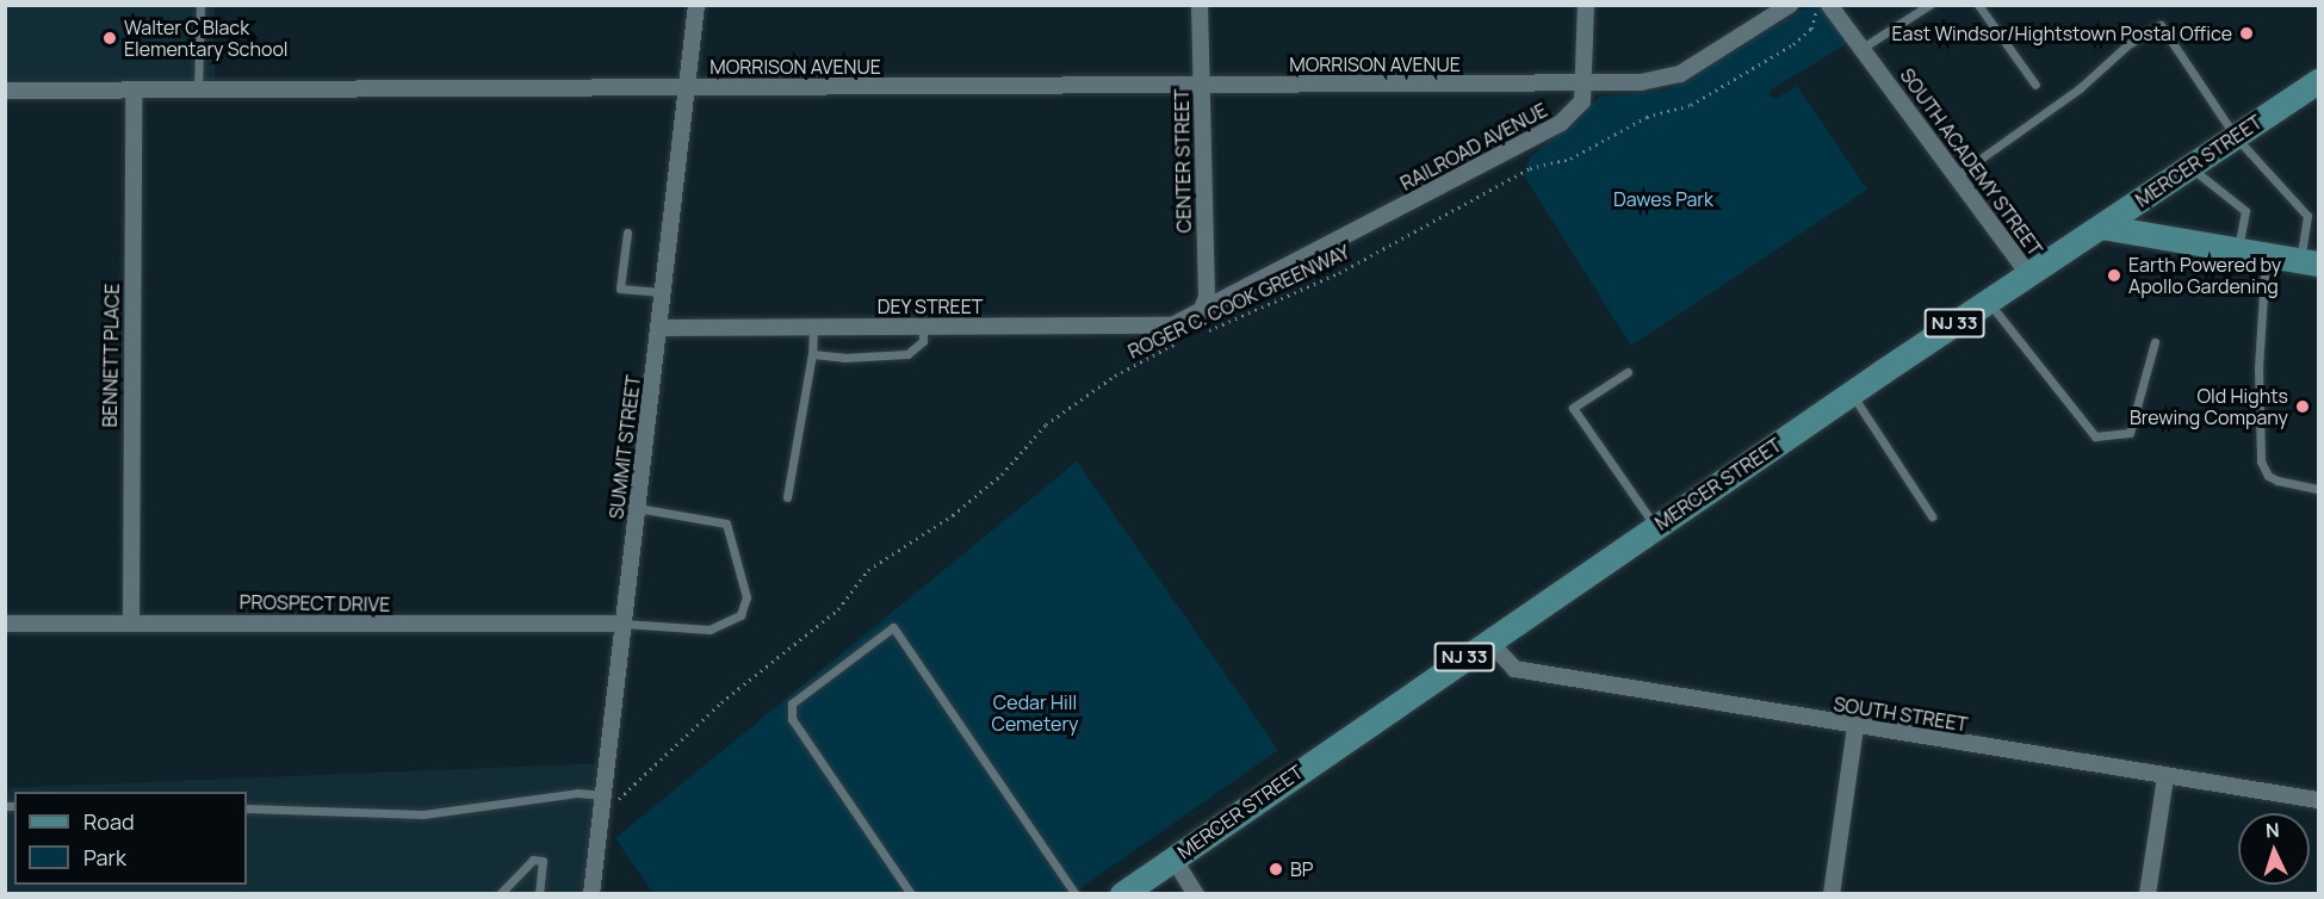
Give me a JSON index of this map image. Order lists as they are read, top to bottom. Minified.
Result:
{"streets":{"main road":["MERCER STREET","NJ 33"],"street":["MORRISON AVENUE","RAILROAD AVENUE","CENTER STREET","SOUTH ACADEMY STREET","DEY STREET","BENNETT PLACE","SUMMIT STREET","PROSPECT DRIVE","SOUTH STREET"],"path":["ROGER C. COOK GREENWAY"]},"crossings":[["MORRISON AVENUE","RAILROAD AVENUE"],["MORRISON AVENUE","CENTER STREET"],["MORRISON AVENUE","BENNETT PLACE"],["MORRISON AVENUE","SUMMIT STREET"],["RAILROAD AVENUE","CENTER STREET"],["RAILROAD AVENUE","DEY STREET"],["CENTER STREET","DEY STREET"],["MERCER STREET","SOUTH ACADEMY STREET"],["MERCER STREET","SOUTH STREET"],["SOUTH ACADEMY STREET","ROGER C. COOK GREENWAY"],["ROGER C. COOK GREENWAY","SUMMIT STREET"],["DEY STREET","SUMMIT STREET"],["BENNETT PLACE","PROSPECT DRIVE"],["SUMMIT STREET","PROSPECT DRIVE"]],"parks":["Dawes Park","Cedar Hill Cemetery"],"places":["East Windsor/Hightstown Postal Office","Walter C Black Elementary School","Earth Powered by Apollo Gardening","Old Hights Brewing Company","BP"],"legend":["Road","Park"],"north":"top"}
